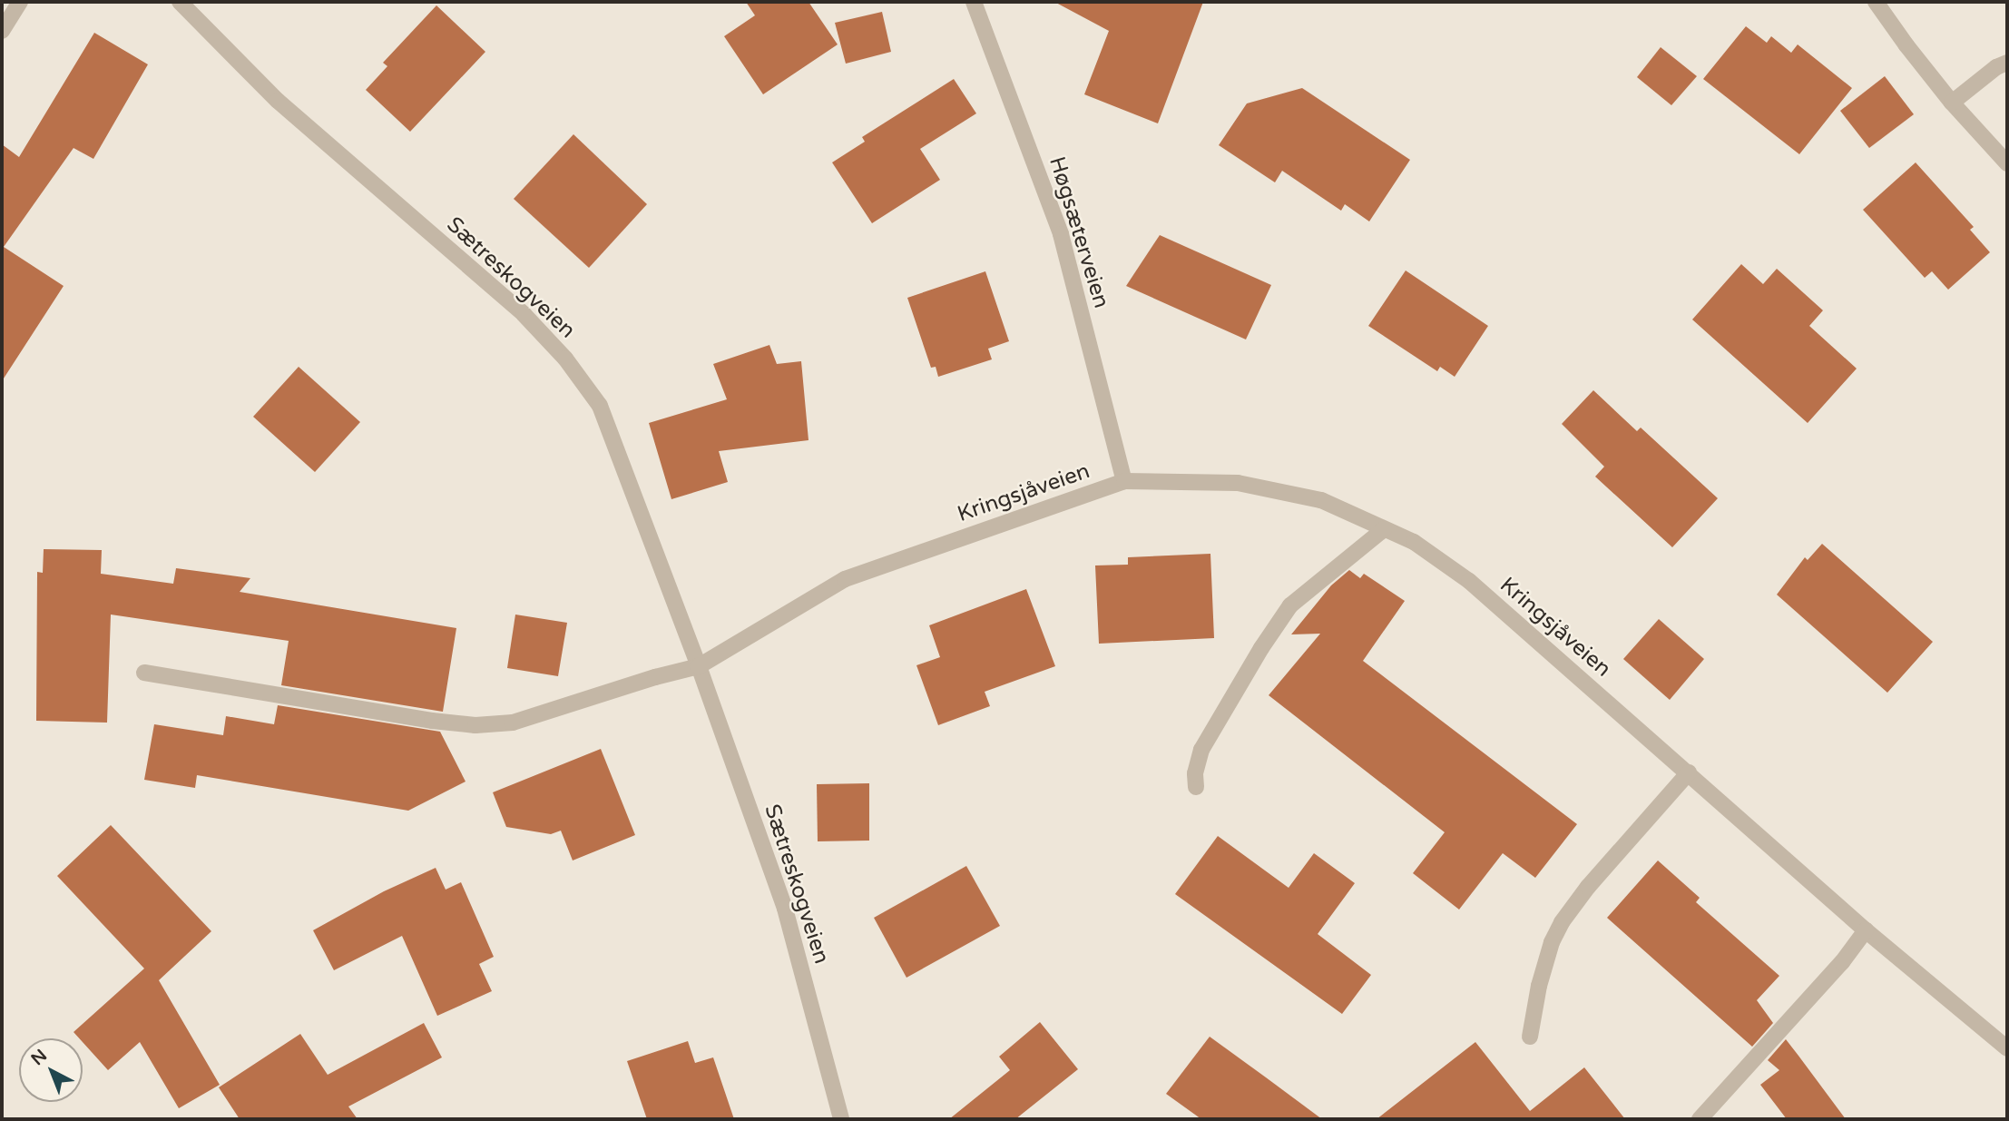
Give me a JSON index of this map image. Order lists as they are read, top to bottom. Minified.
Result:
{"streets":{"street":["Høgsæterveien","Sætreskogveien","Kringsjåveien"]},"crossings":[["Høgsæterveien","Kringsjåveien"],["Sætreskogveien","Kringsjåveien"]],"north":"top left"}
